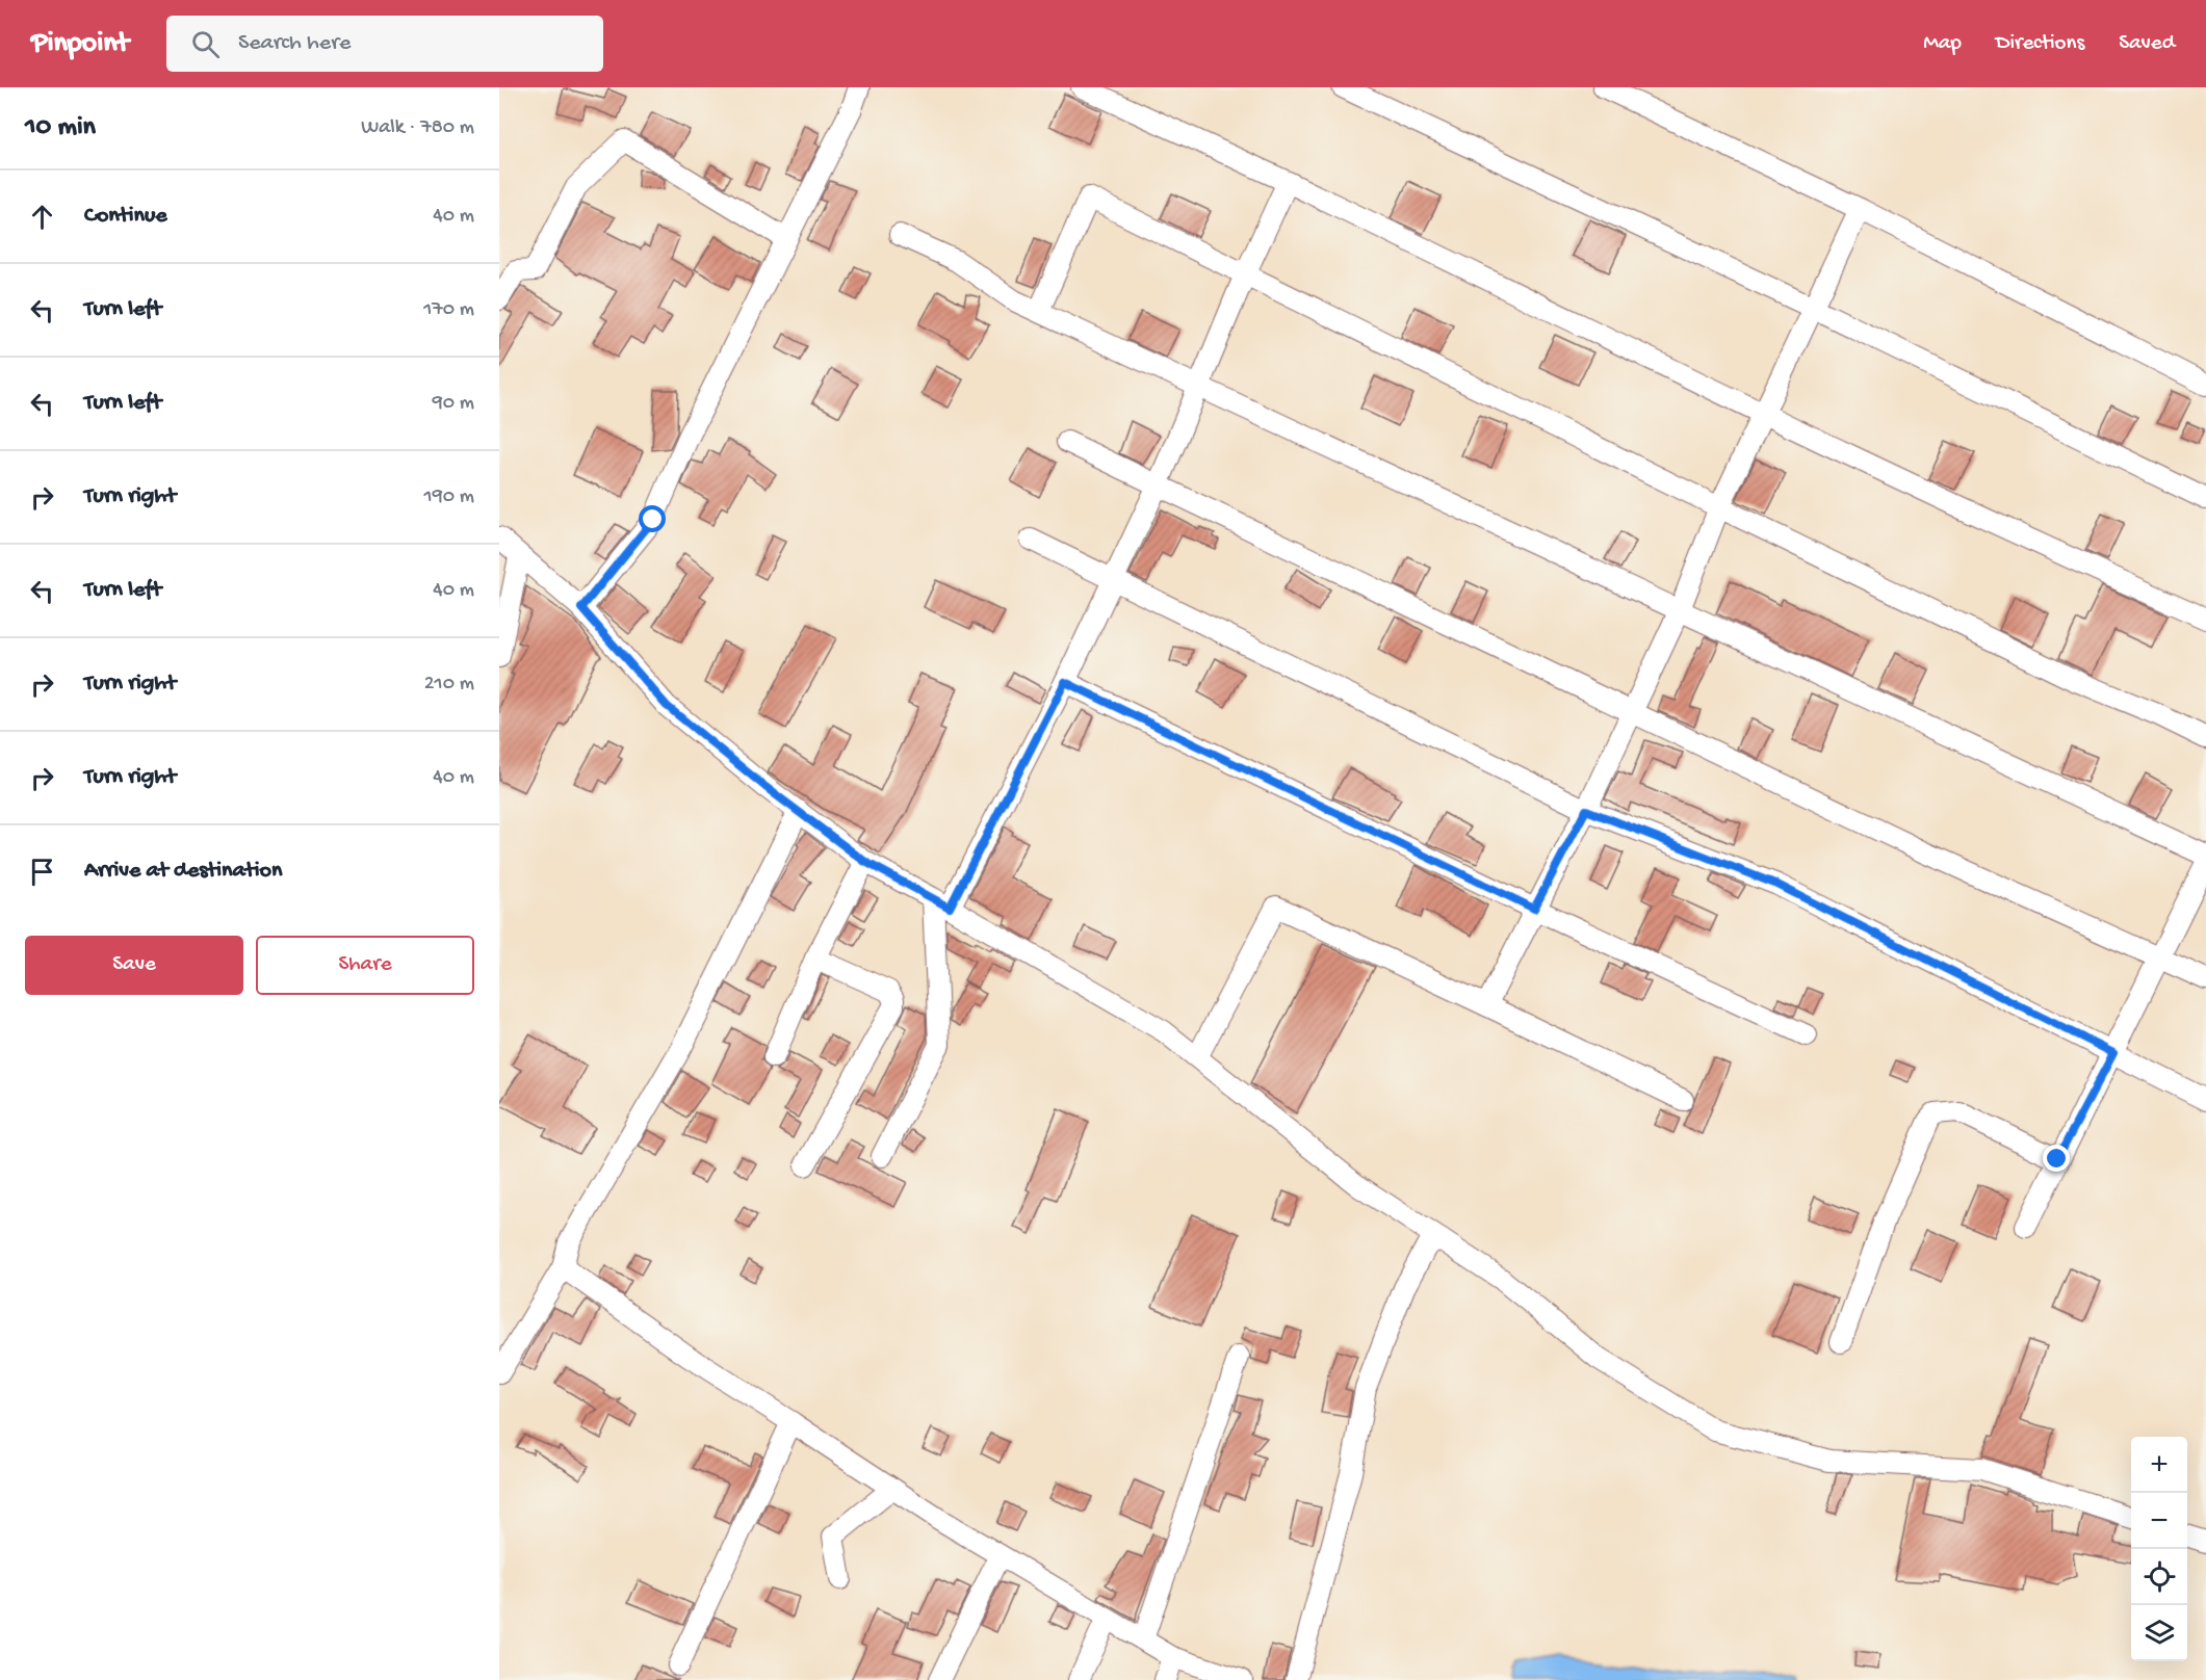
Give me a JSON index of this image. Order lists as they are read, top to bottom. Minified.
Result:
{"page":{"header":"Pinpoint","search":"Search here","nav":["Map","Directions","Saved"],"heading":["10 min","Walk · 780 m"],"list":[["Continue","40 m"],["Turn left","170 m"],["Turn left","90 m"],["Turn right","190 m"],["Turn left","40 m"],["Turn right","210 m"],["Turn right","40 m"],"Arrive at destination"],"buttons":["Save","Share"],"map_buttons":["+","−"]}}
